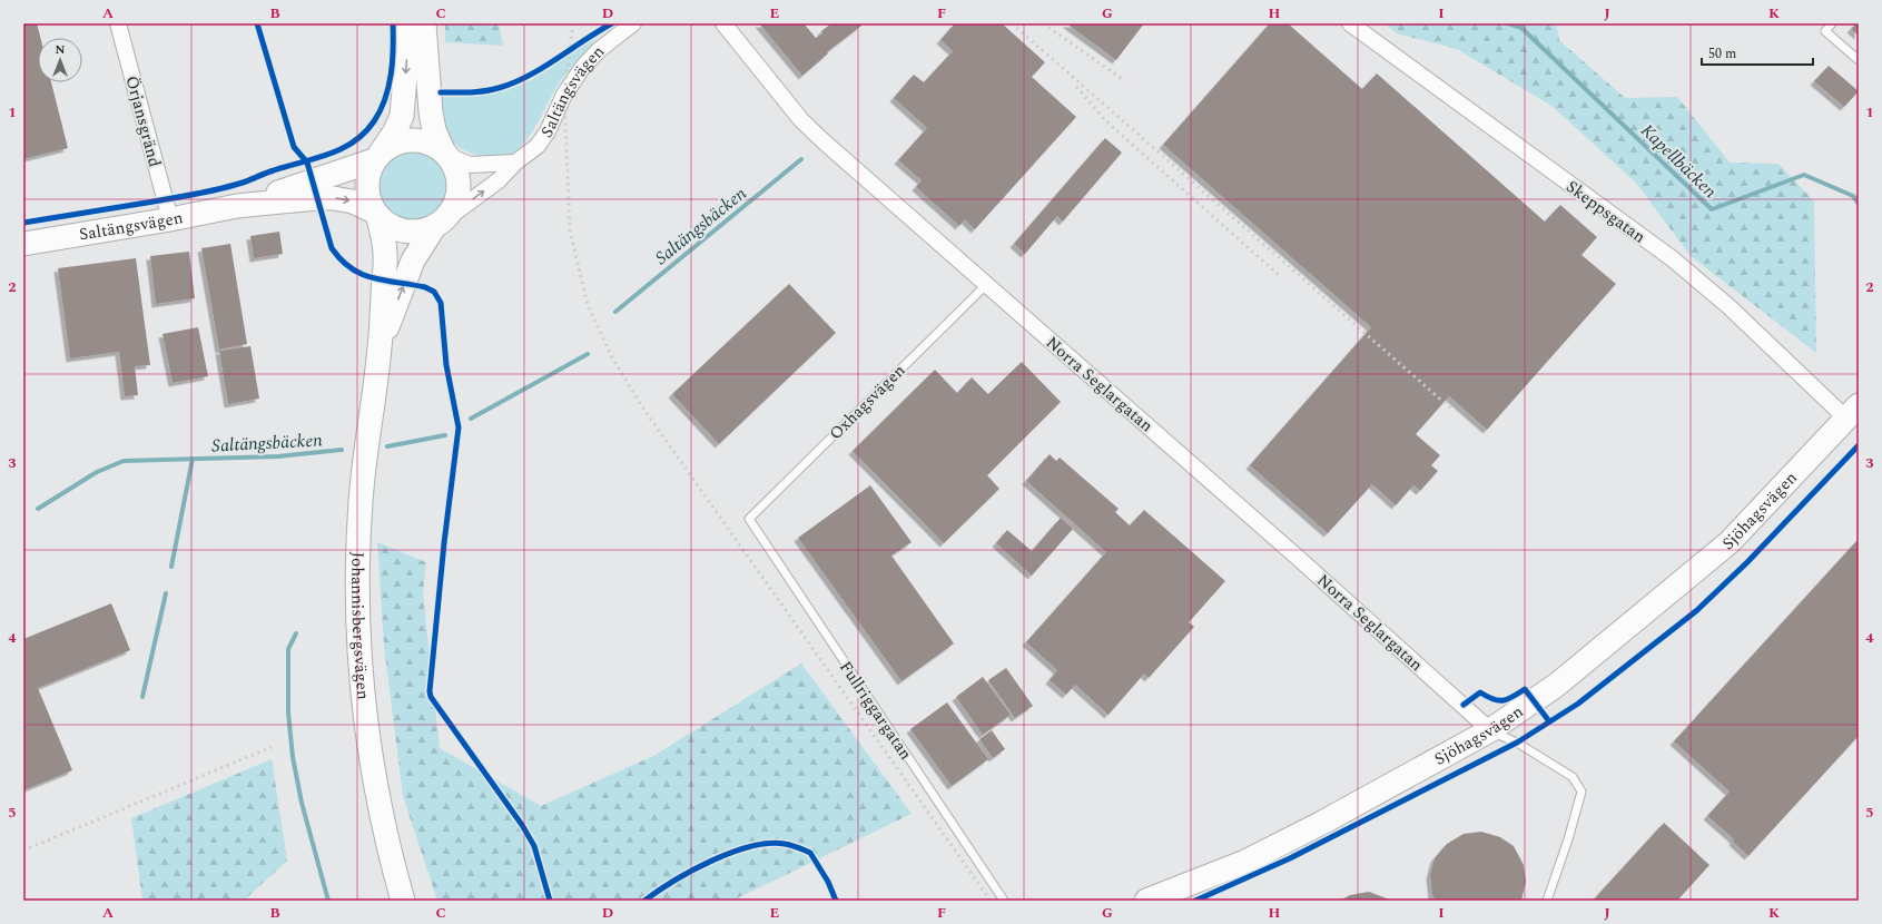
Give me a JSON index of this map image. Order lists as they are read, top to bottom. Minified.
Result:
{"streets":{"main road":["Saltängsvägen","Sjöhagsvägen","Johannisbergsvägen"],"street":["Örjansgränd","Skeppsgatan","Norra Seglargatan"],"lane":["Oxhagsvägen","Fullriggargatan"]},"crossings":[["Saltängsvägen","Örjansgränd"],["Saltängsvägen","Johannisbergsvägen"],["Skeppsgatan","Sjöhagsvägen"],["Norra Seglargatan","Oxhagsvägen"],["Norra Seglargatan","Sjöhagsvägen"],["Oxhagsvägen","Fullriggargatan"]],"water":["Kapellbäcken","Saltängsbäcken"],"scale_bar":"50 m","north":"top","grid":{"columns":["A","B","C","D","E","F","G","H","I","J","K"],"rows":["1","2","3","4","5"]}}
